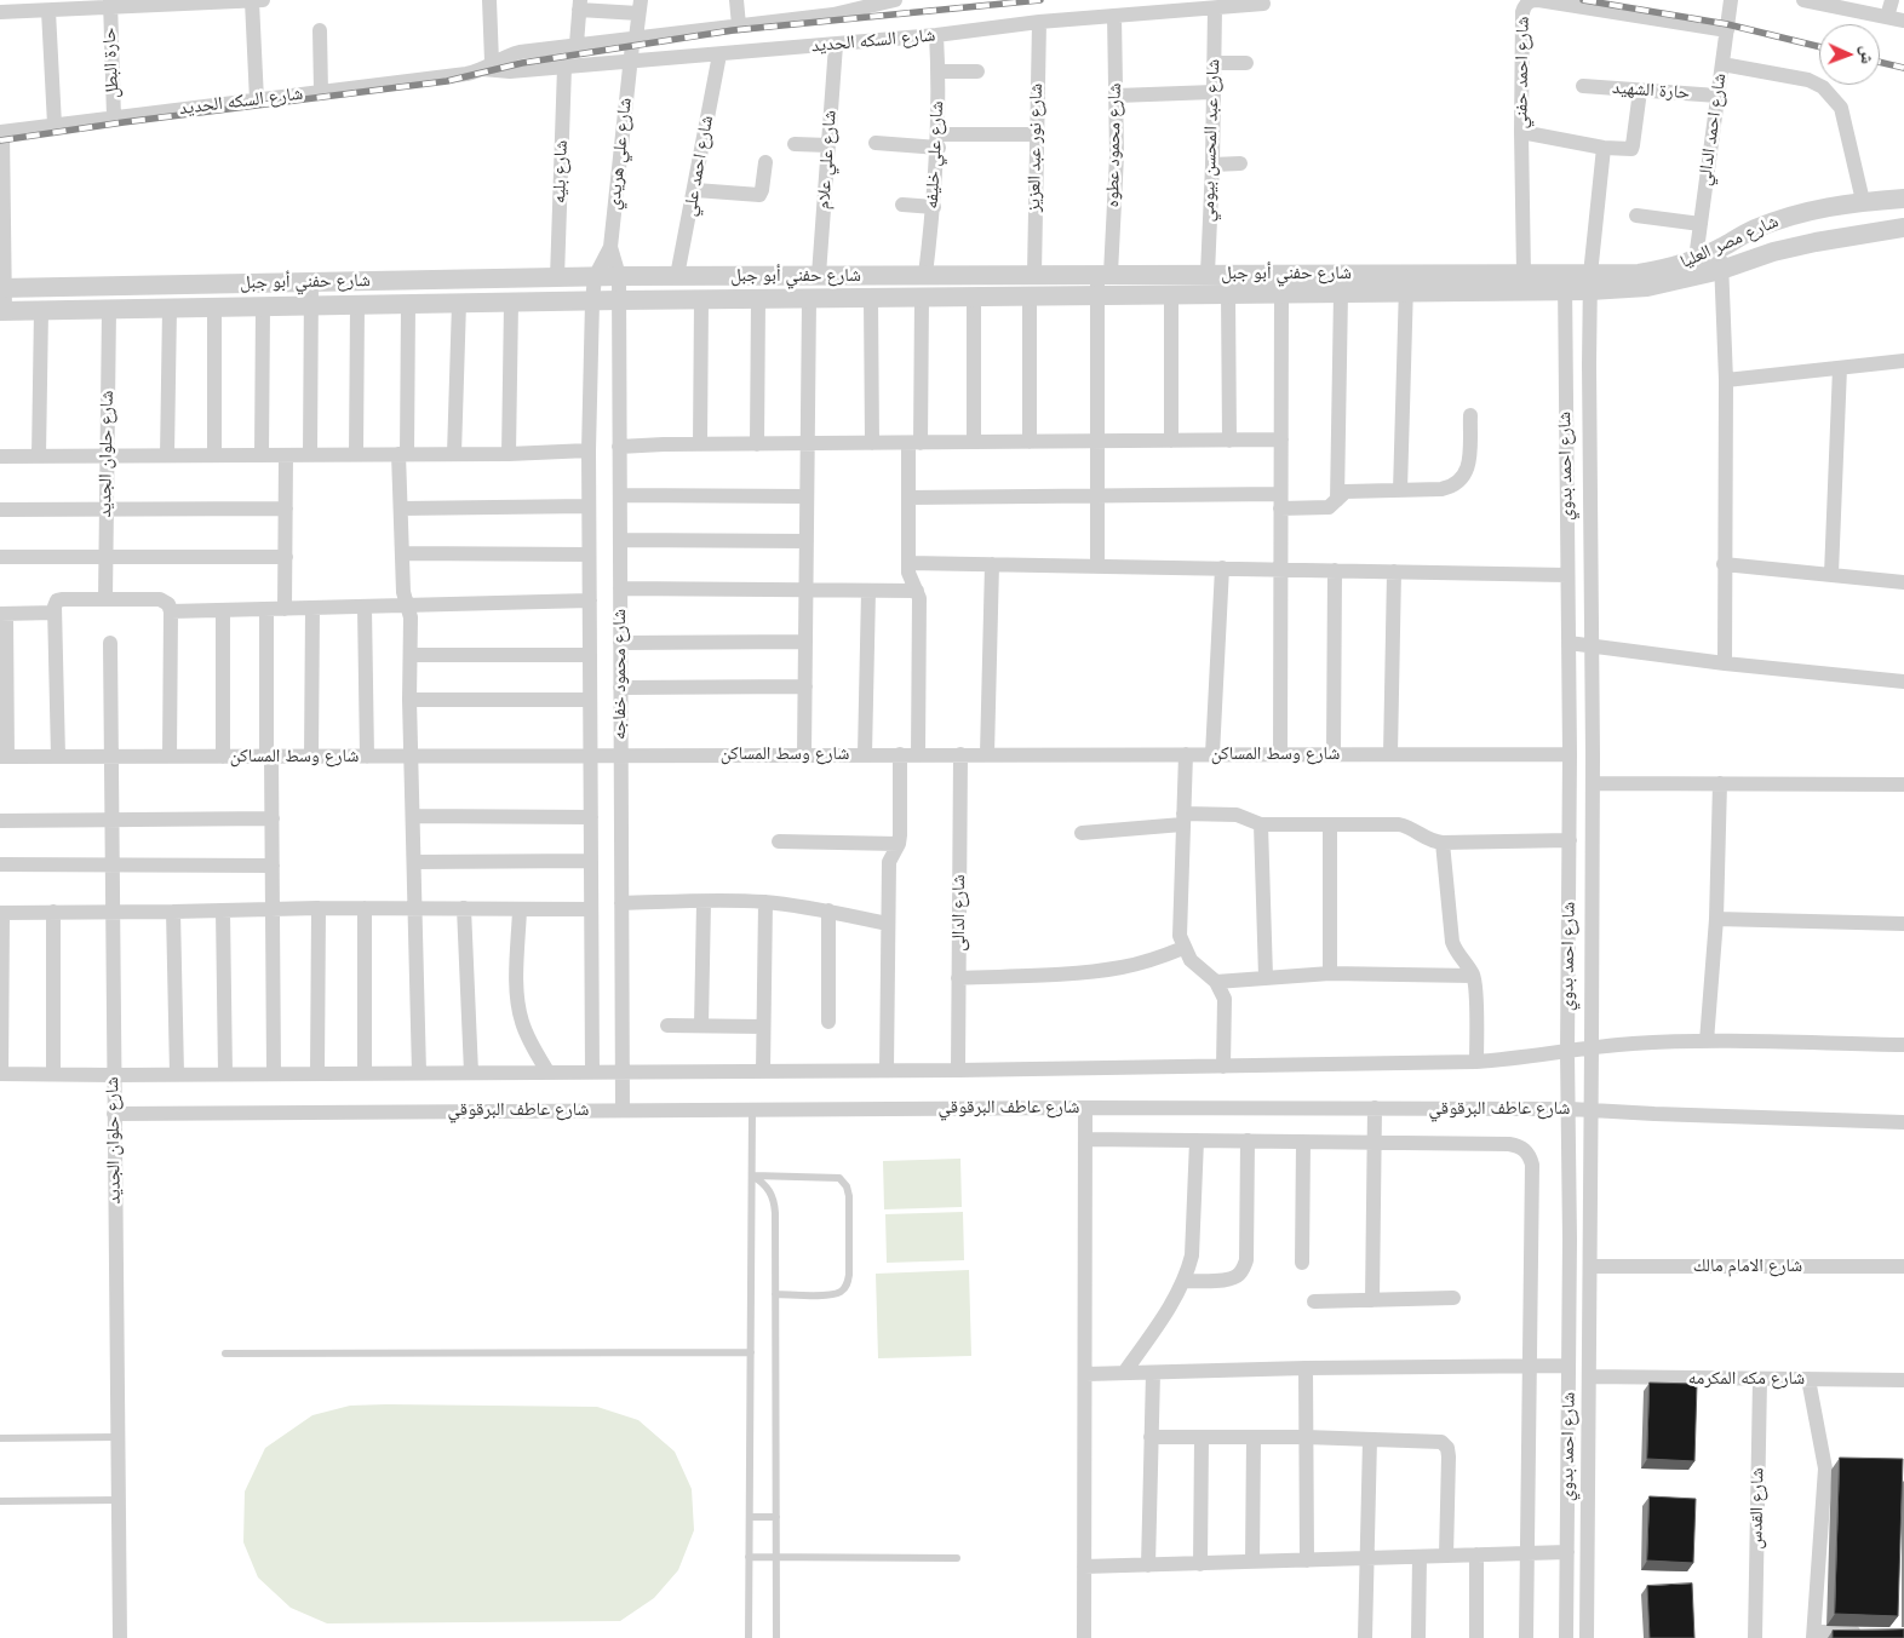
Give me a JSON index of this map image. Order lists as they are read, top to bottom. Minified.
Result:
{"streets":{"street":["شارع السكه الحديد","حارة البطل","شارع احمد حفني","حارة الشهيد","شارع احمد الدالي","شارع عبد المحسن بيومي","شارع محمود عطوه","شارع نور عبد العزيز","شارع علي هريدي","شارع علي خليفه","شارع علي علام","شارع احمد علي","شارع بليه","شارع مصر العليا","شارع حفني أبو جبل","شارع حلوان الجديد","شارع احمد بدوي","شارع محمود خفاجه","شارع وسط المساكن","شارع الدالى","شارع عاطف البرقوقي","شارع الامام مالك","شارع مكه المكرمه","شارع القدس"]},"crossings":[["شارع السكه الحديد","حارة البطل"],["شارع السكه الحديد","شارع عبد المحسن بيومي"],["شارع السكه الحديد","شارع محمود عطوه"],["شارع السكه الحديد","شارع نور عبد العزيز"],["شارع السكه الحديد","شارع علي هريدي"],["شارع السكه الحديد","شارع علي خليفه"],["شارع السكه الحديد","شارع علي علام"],["شارع السكه الحديد","شارع احمد علي"],["شارع السكه الحديد","شارع بليه"],["شارع احمد حفني","شارع احمد الدالي"],["شارع احمد حفني","شارع حفني أبو جبل"],["حارة الشهيد","شارع احمد الدالي"],["شارع احمد الدالي","شارع مصر العليا"],["شارع عبد المحسن بيومي","شارع حفني أبو جبل"],["شارع محمود عطوه","شارع حفني أبو جبل"],["شارع نور عبد العزيز","شارع حفني أبو جبل"],["شارع علي هريدي","شارع حفني أبو جبل"],["شارع علي هريدي","شارع محمود خفاجه"],["شارع علي خليفه","شارع حفني أبو جبل"],["شارع علي علام","شارع حفني أبو جبل"],["شارع احمد علي","شارع حفني أبو جبل"],["شارع بليه","شارع حفني أبو جبل"],["شارع مصر العليا","شارع حفني أبو جبل"],["شارع مصر العليا","شارع احمد بدوي"],["شارع حفني أبو جبل","شارع حلوان الجديد"],["شارع حفني أبو جبل","شارع احمد بدوي"],["شارع حفني أبو جبل","شارع محمود خفاجه"],["شارع حلوان الجديد","شارع وسط المساكن"],["شارع حلوان الجديد","شارع عاطف البرقوقي"],["شارع احمد بدوي","شارع وسط المساكن"],["شارع احمد بدوي","شارع عاطف البرقوقي"],["شارع احمد بدوي","شارع الامام مالك"],["شارع احمد بدوي","شارع مكه المكرمه"],["شارع محمود خفاجه","شارع وسط المساكن"],["شارع محمود خفاجه","شارع عاطف البرقوقي"],["شارع وسط المساكن","شارع الدالى"],["شارع الدالى","شارع عاطف البرقوقي"],["شارع مكه المكرمه","شارع القدس"]],"north":"right"}
